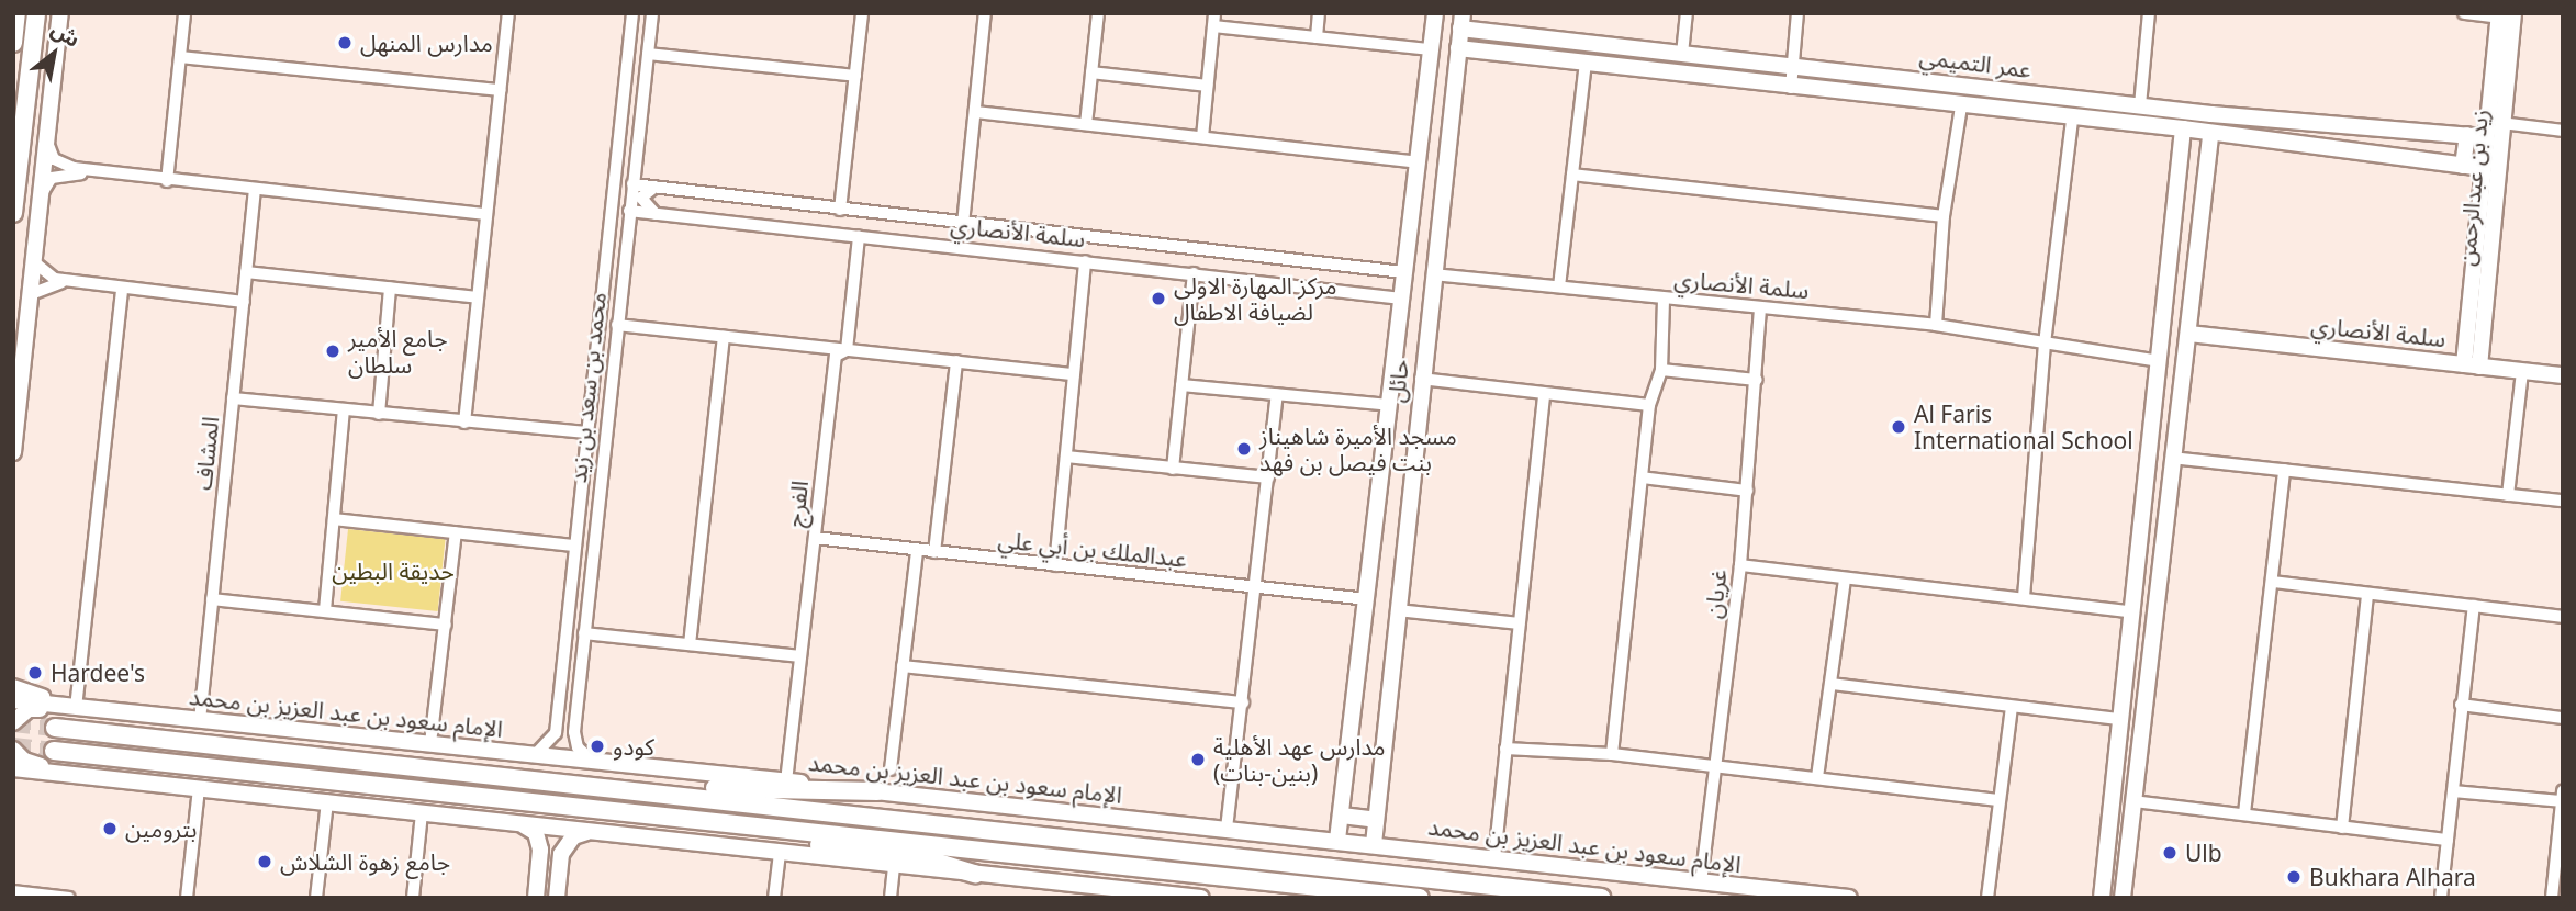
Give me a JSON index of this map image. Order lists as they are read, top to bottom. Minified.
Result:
{"streets":{"main road":["الإمام سعود بن عبد العزيز بن محمد"],"street":["عمر التميمي","زيد بن عبدالرحمن","سلمة الأنصاري","حائل","محمد بن سعد بن زيد","المشاف","الفرج","عبدالملك بن أبي علي","غريان"]},"crossings":[["عمر التميمي","زيد بن عبدالرحمن"],["عمر التميمي","حائل"],["زيد بن عبدالرحمن","سلمة الأنصاري"],["سلمة الأنصاري","حائل"],["سلمة الأنصاري","محمد بن سعد بن زيد"],["سلمة الأنصاري","الفرج"],["سلمة الأنصاري","غريان"],["حائل","عبدالملك بن أبي علي"],["حائل","الإمام سعود بن عبد العزيز بن محمد"],["محمد بن سعد بن زيد","الإمام سعود بن عبد العزيز بن محمد"],["المشاف","الإمام سعود بن عبد العزيز بن محمد"],["الفرج","عبدالملك بن أبي علي"],["الفرج","الإمام سعود بن عبد العزيز بن محمد"],["غريان","الإمام سعود بن عبد العزيز بن محمد"]],"parks":["حديقة البطين"],"places":["مدارس المنهل","مركز المهارة الاولى لضيافة الاطفال","جامع الأمير سلطان","Al Faris International School","مسجد الأميرة شاهيناز بنت فيصل بن فهد","Hardee's","كودو","مدارس عهد الأهلية (بنين-بنات)","بترومين","Ulb","جامع زهوة الشلاش","Bukhara Alhara"],"north":"top right"}
